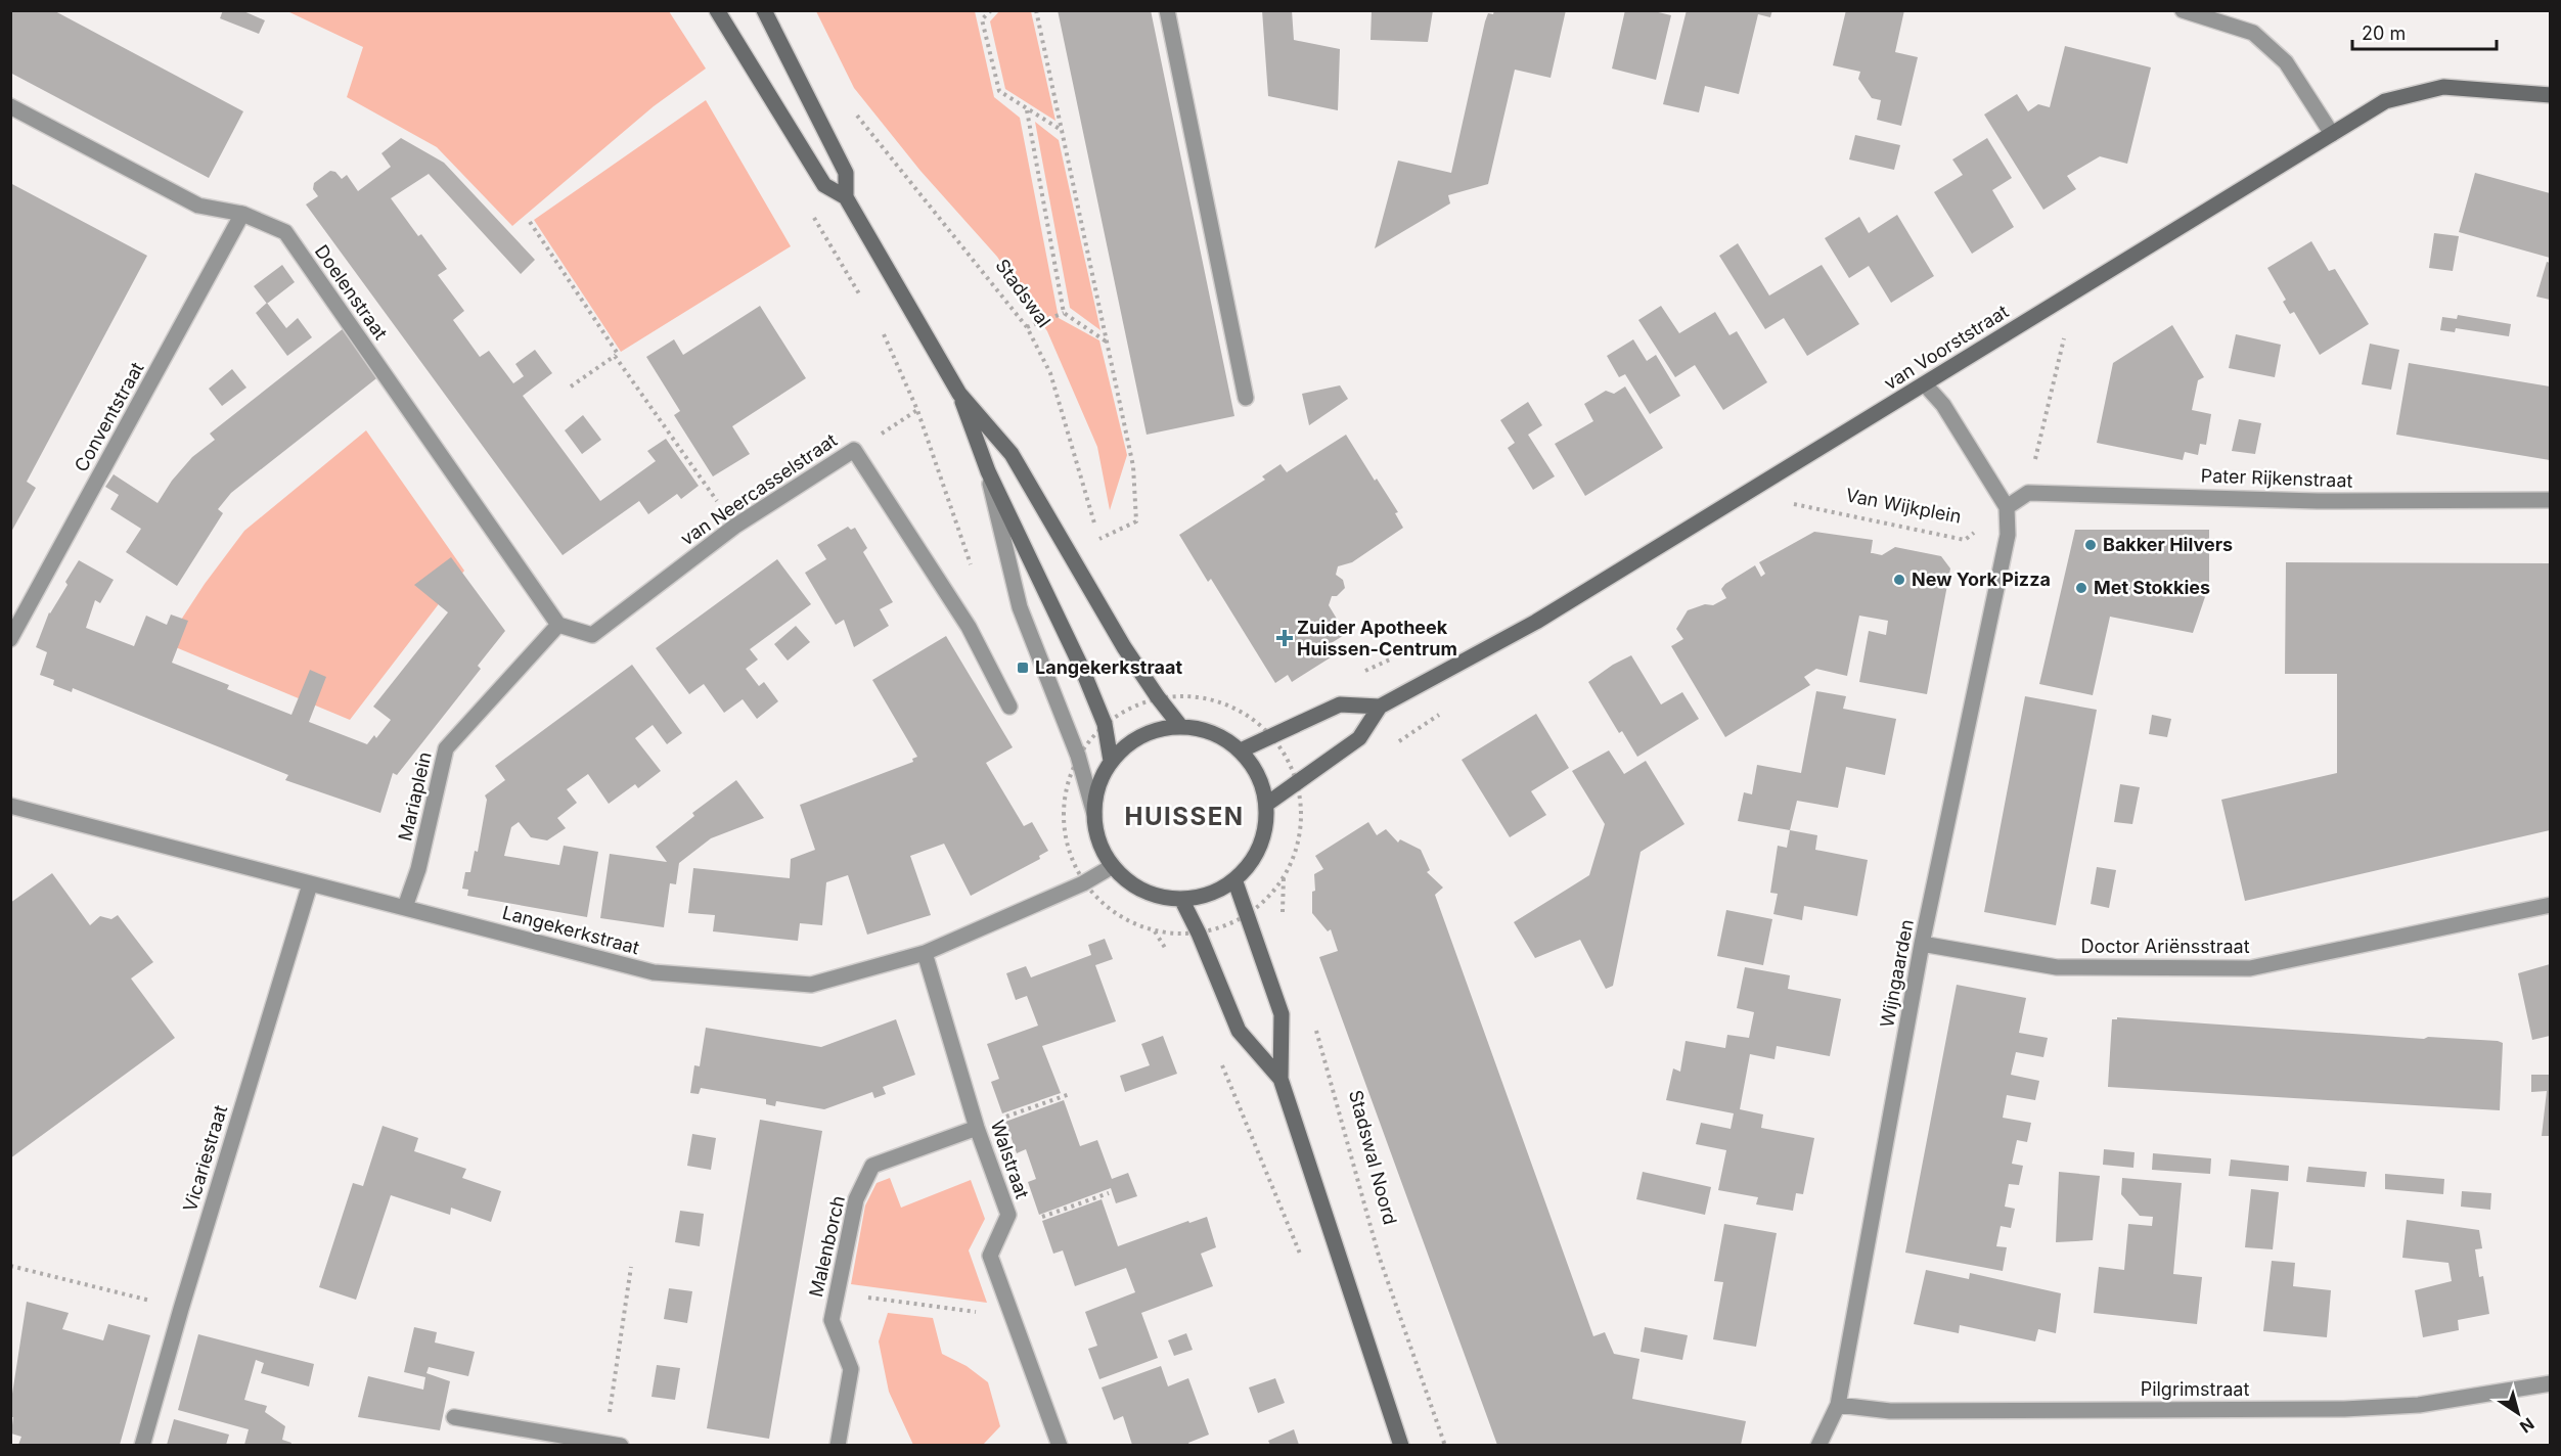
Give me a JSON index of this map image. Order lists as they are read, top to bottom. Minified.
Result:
{"streets":{"main road":["van Voorststraat"],"street":["Doelenstraat","Conventstraat","Pater Rijkenstraat","van Neercasselstraat","Mariaplein","Langekerkstraat","Doctor Ariënsstraat","Wijngaarden","Vicariestraat","Walstraat","Malenborch","Pilgrimstraat"],"path":["Stadswal","Van Wijkplein","Stadswal Noord"]},"crossings":[["Doelenstraat","Conventstraat"],["Doelenstraat","van Neercasselstraat"],["Doelenstraat","Mariaplein"],["van Voorststraat","Langekerkstraat"],["van Neercasselstraat","Mariaplein"],["Van Wijkplein","Wijngaarden"],["Mariaplein","Langekerkstraat"],["Langekerkstraat","Vicariestraat"],["Langekerkstraat","Walstraat"],["Doctor Ariënsstraat","Wijngaarden"],["Wijngaarden","Pilgrimstraat"],["Walstraat","Malenborch"]],"districts":["HUISSEN"],"places":{"other":["Bakker Hilvers","New York Pizza","Met Stokkies"],"health":["Zuider Apotheek Huissen-Centrum"],"transit":["Langekerkstraat"]},"scale_bar":"20 m","north":"bottom right"}
